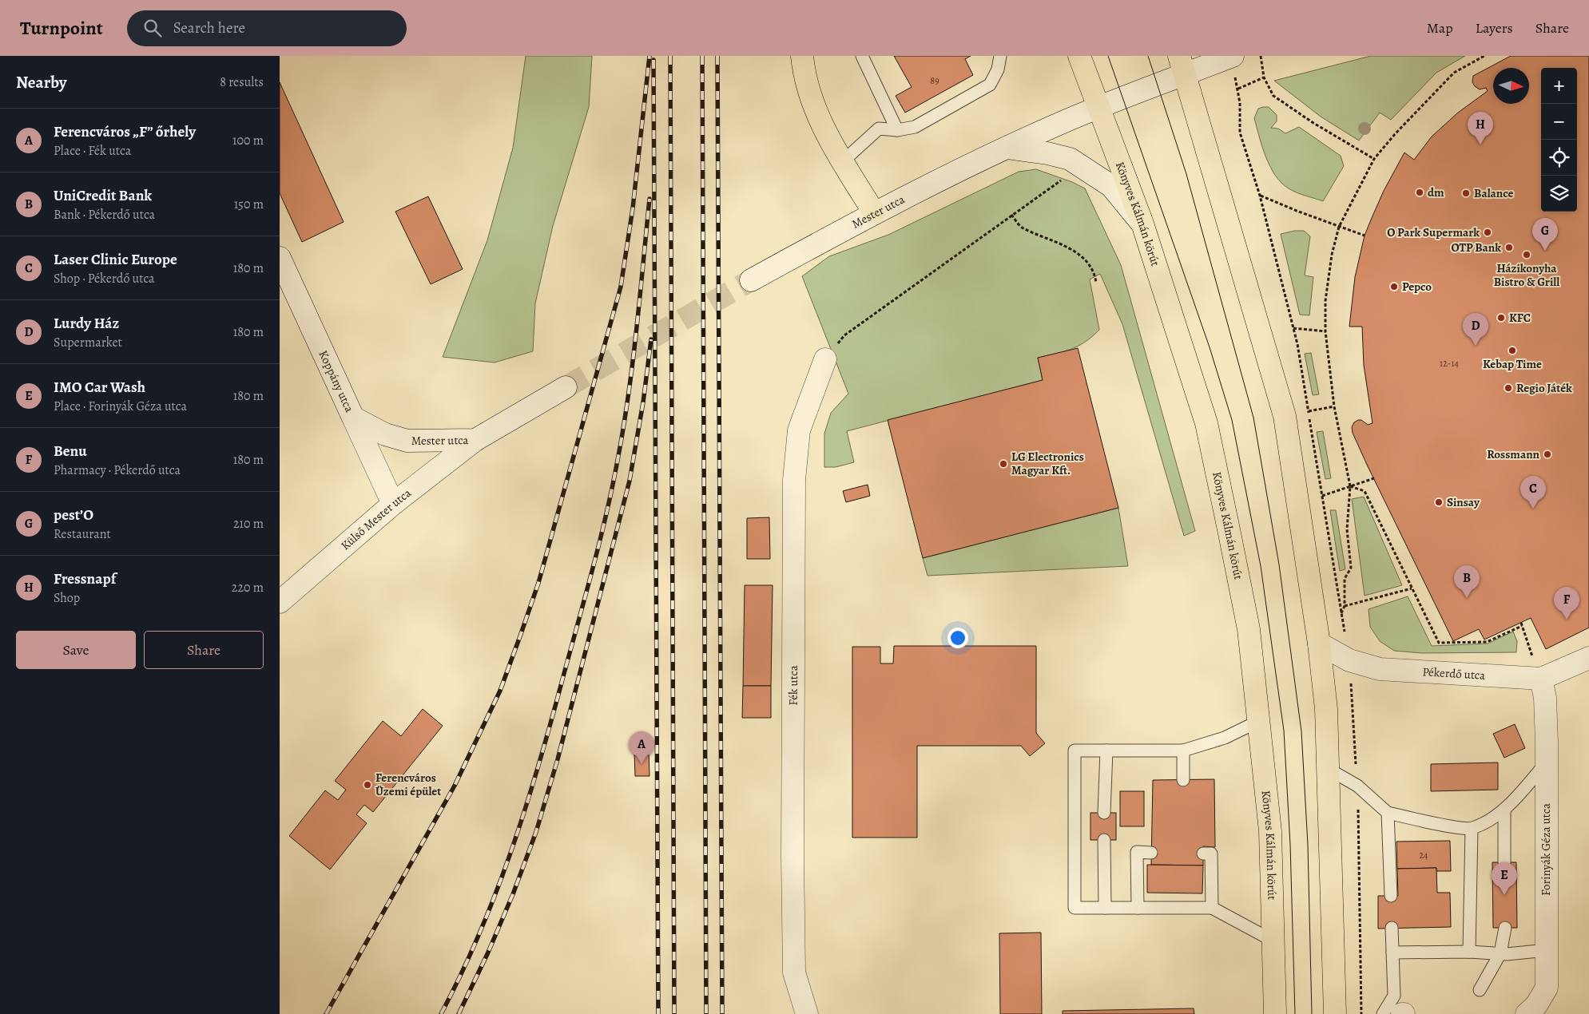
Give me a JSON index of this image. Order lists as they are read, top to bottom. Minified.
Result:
{"streets":{"main road":["Könyves Kálmán körút"],"street":["Mester utca","Koppány utca","Külső Mester utca","Pékerdő utca","Fék utca","Forinyák Géza utca"]},"crossings":[["Mester utca","Könyves Kálmán körút"],["Mester utca","Koppány utca"],["Mester utca","Külső Mester utca"],["Koppány utca","Külső Mester utca"],["Pékerdő utca","Forinyák Géza utca"]],"places":["dm","Balance","O Park Supermark","OTP Bank","Házikonyha Bistro & Grill","Pepco","KFC","Kebap Time","Regio Játék","Rossmann","LG Electronics Magyar Kft.","Sinsay","Ferencváros Üzemi épület"],"house_numbers":["89","12-14","24"],"north":"right","page":{"header":"Turnpoint","search":"Search here","nav":["Map","Layers","Share"],"heading":["Nearby","8 results"],"map_buttons":["+","−"],"list":[{"mark":"A","name":"Ferencváros „F” őrhely","note":"Place · Fék utca","value":"100 m"},{"mark":"B","name":"UniCredit Bank","note":"Bank · Pékerdő utca","value":"150 m"},{"mark":"C","name":"Laser Clinic Europe","note":"Shop · Pékerdő utca","value":"180 m"},{"mark":"D","name":"Lurdy Ház","note":"Supermarket","value":"180 m"},{"mark":"E","name":"IMO Car Wash","note":"Place · Forinyák Géza utca","value":"180 m"},{"mark":"F","name":"Benu","note":"Pharmacy · Pékerdő utca","value":"180 m"},{"mark":"G","name":"pest’O","note":"Restaurant","value":"210 m"},{"mark":"H","name":"Fressnapf","note":"Shop","value":"220 m"}],"pins":["H","G","D","C","B","F","A","E"],"buttons":["Save","Share"]}}
